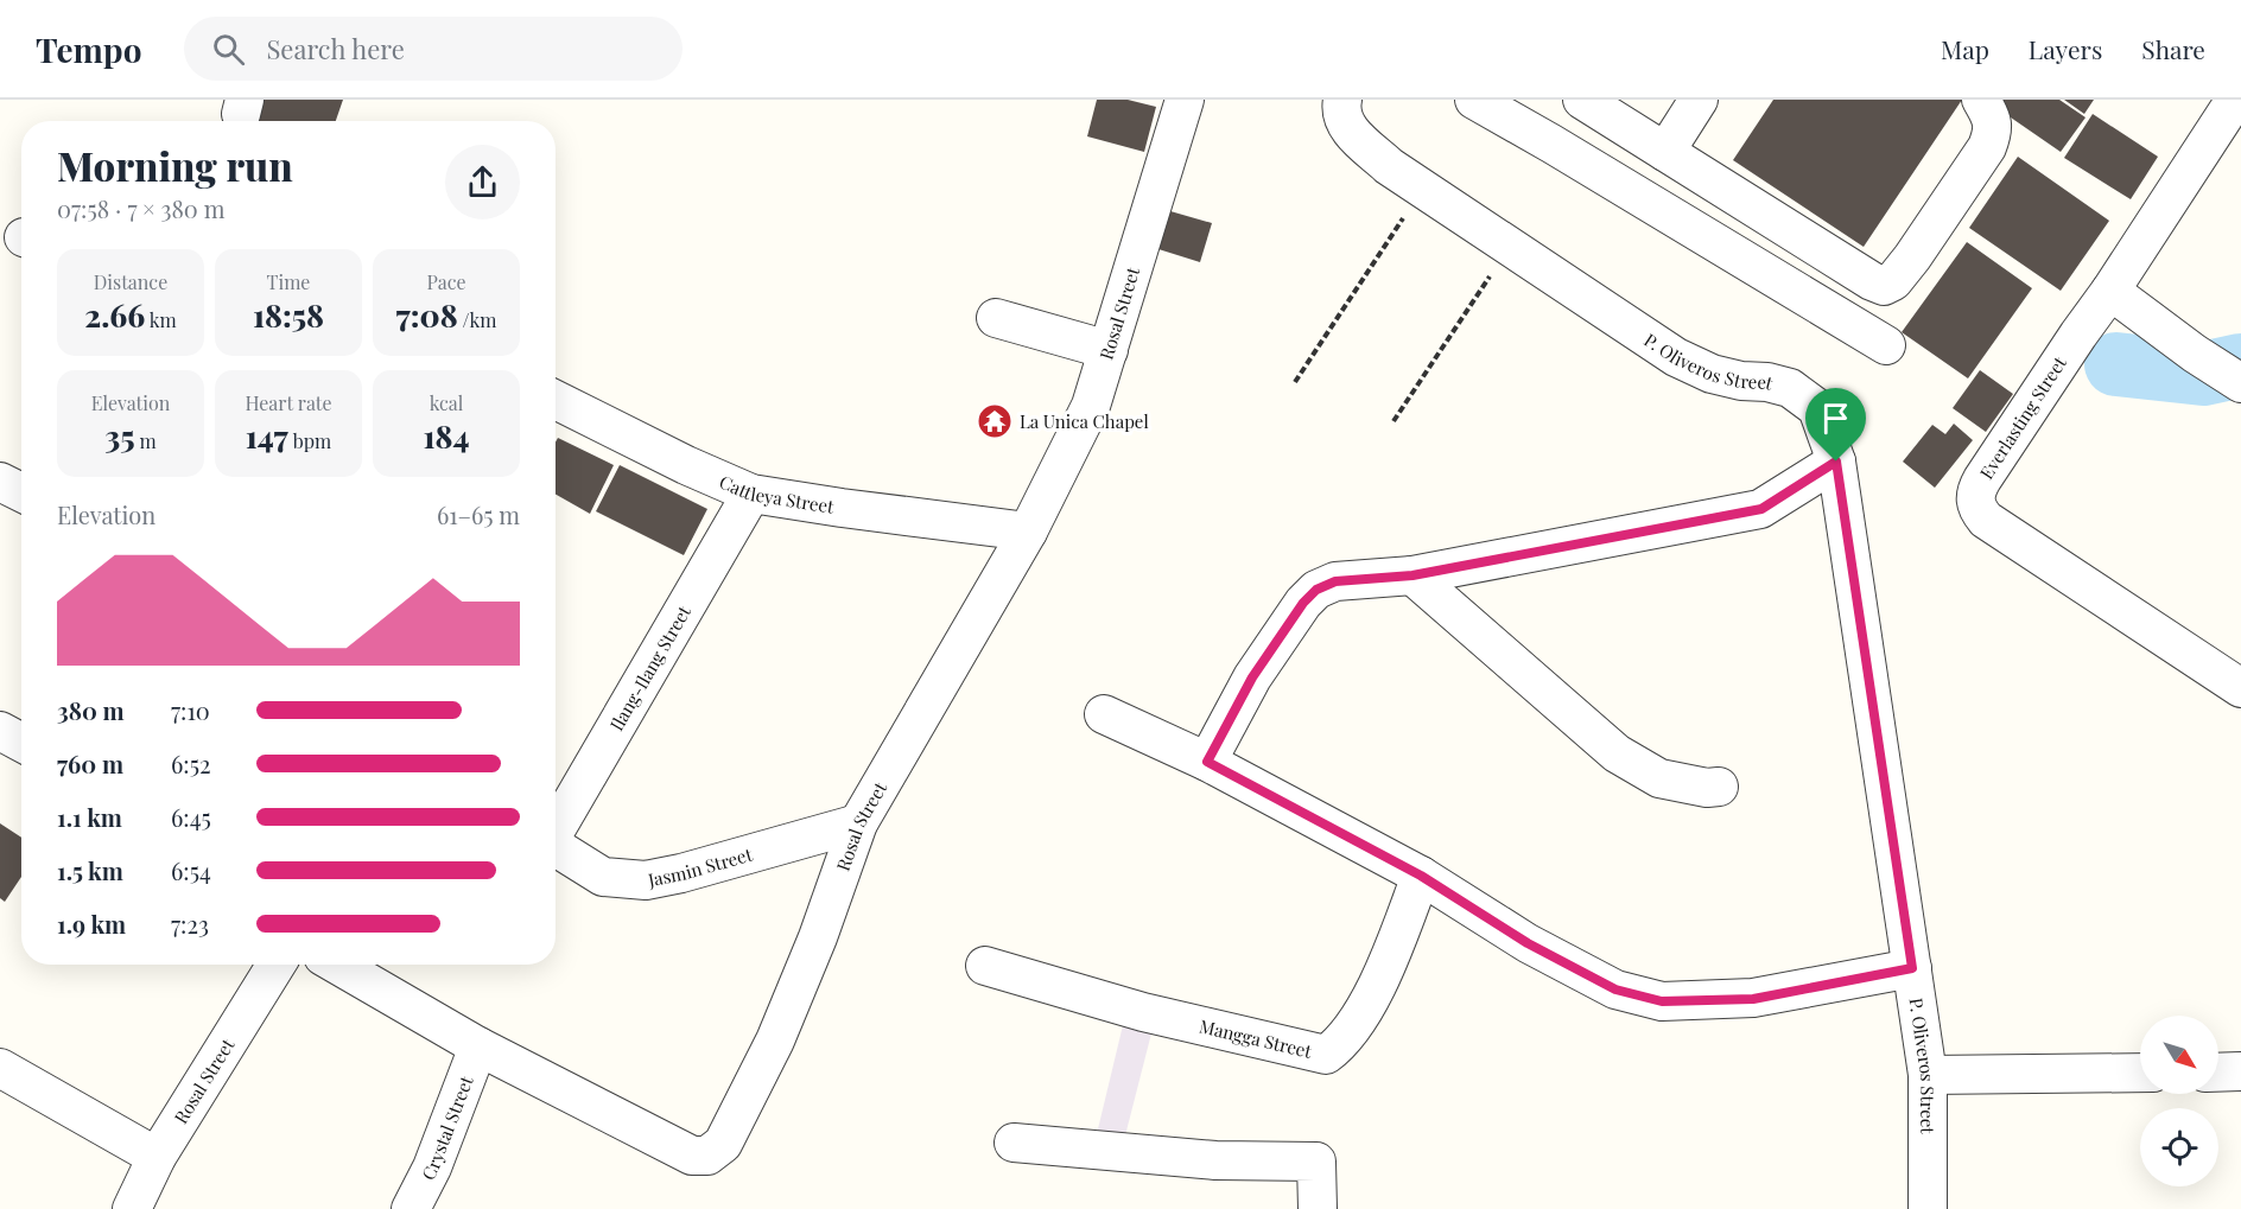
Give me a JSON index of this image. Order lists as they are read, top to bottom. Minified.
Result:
{"streets":{"street":["Rosal Street","P. Oliveros Street","Everlasting Street","Cattleya Street","Ilang-Ilang Street","Jasmin Street","Mangga Street","Crystal Street"]},"crossings":[["Rosal Street","Cattleya Street"],["Rosal Street","Jasmin Street"],["Rosal Street","Crystal Street"],["Cattleya Street","Ilang-Ilang Street"]],"places":{"temple":["La Unica Chapel"]},"north":"bottom right","page":{"header":"Tempo","search":"Search here","nav":["Map","Layers","Share"],"heading":["Morning run","07:58 · 7 × 380 m"],"stats":[["Distance","2.66 km"],["Time","18:58"],["Pace","7:08 /km"],["Elevation","35 m"],["Heart rate","147 bpm"],["kcal","184"]],"chart":["Elevation","61–65 m"],"list":[{"name":"380 m","note":"7:10"},{"name":"760 m","note":"6:52"},{"name":"1.1 km","note":"6:45"},{"name":"1.5 km","note":"6:54"},{"name":"1.9 km","note":"7:23"}]}}
